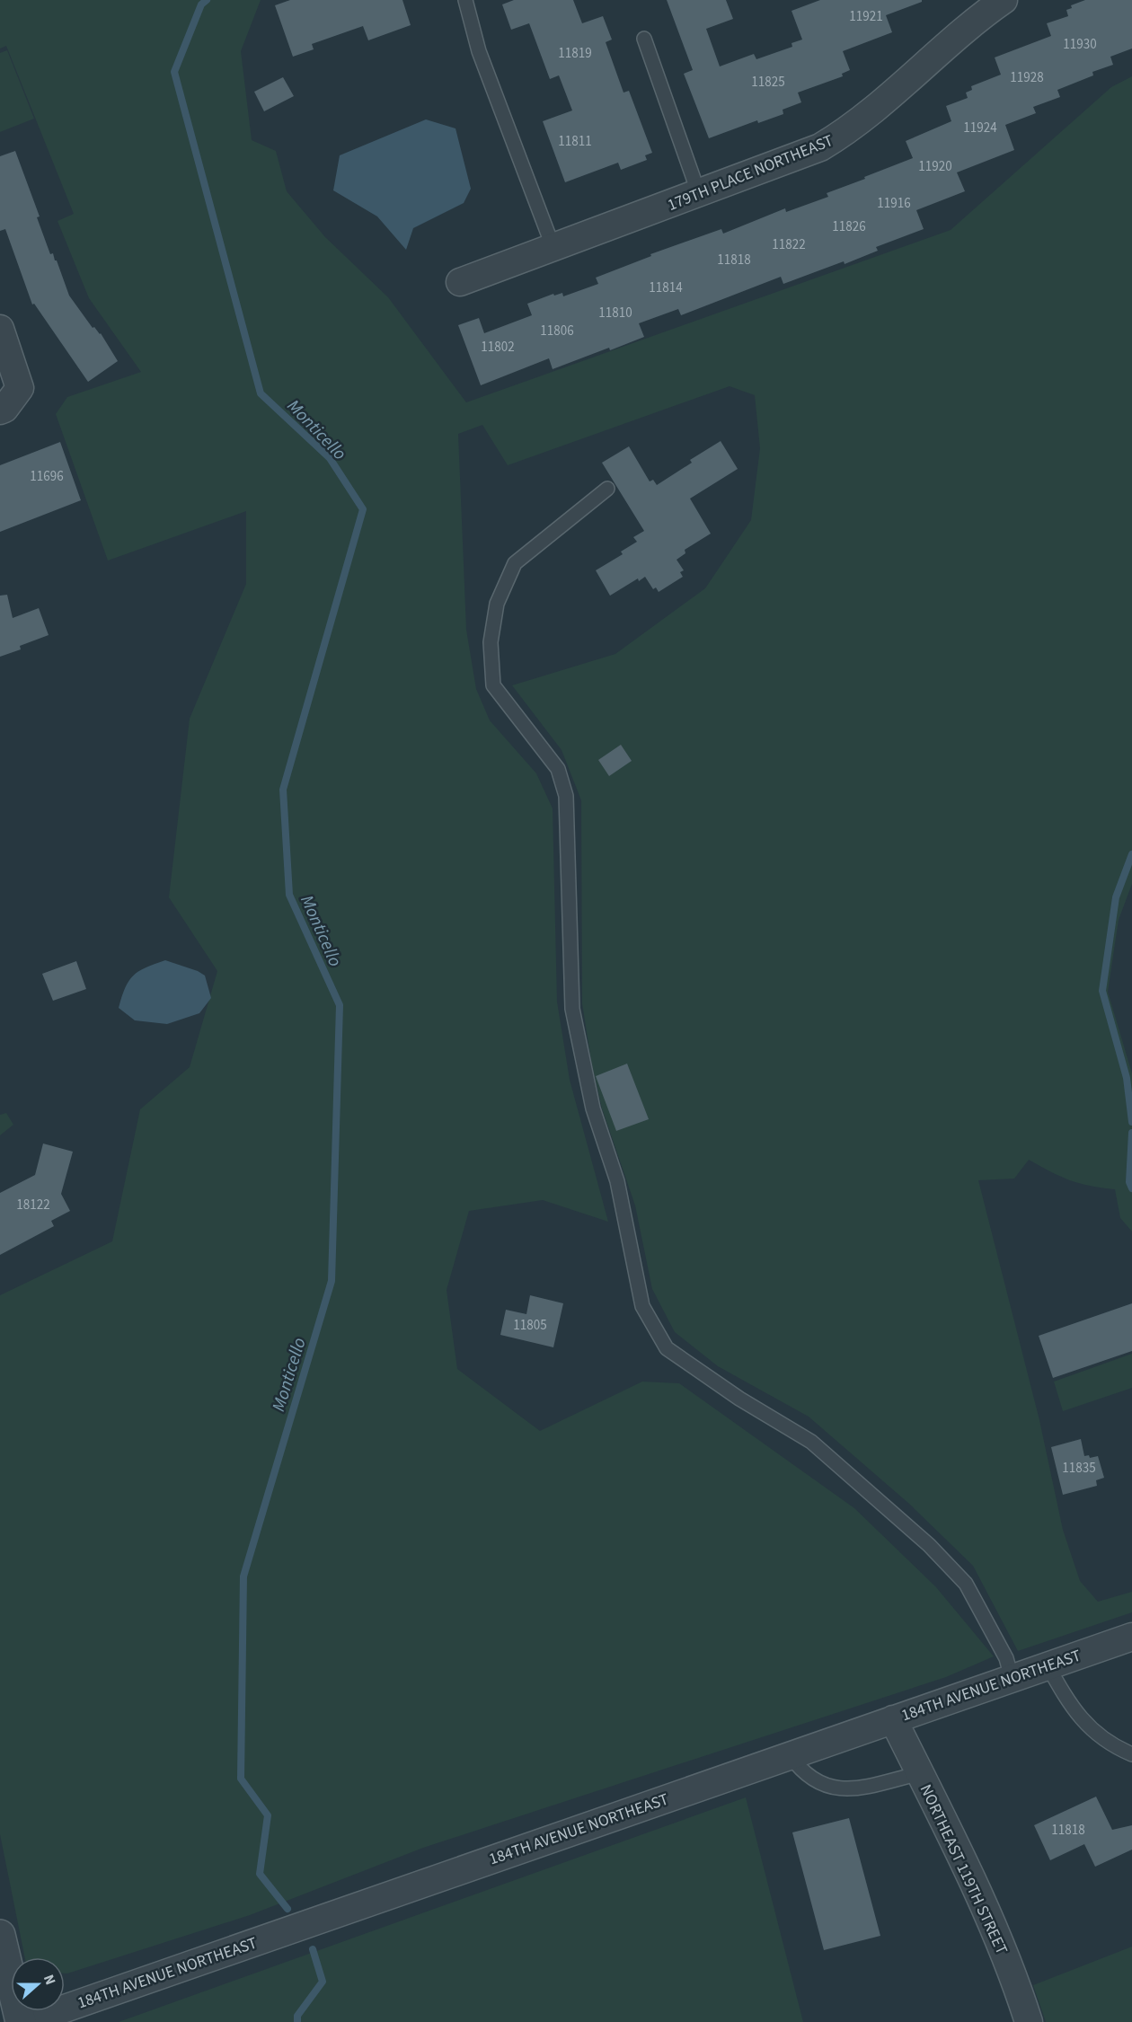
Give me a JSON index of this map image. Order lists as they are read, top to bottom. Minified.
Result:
{"streets":{"street":["179TH PLACE NORTHEAST","184TH AVENUE NORTHEAST","NORTHEAST 119TH STREET"]},"crossings":[["184TH AVENUE NORTHEAST","NORTHEAST 119TH STREET"]],"water":["Monticello"],"house_numbers":["11921","11930","11819","11928","11825","11924","11811","11920","11916","11826","11822","11818","11814","11810","11806","11802","11696","18122","11805","11835","11818"],"north":"right"}
